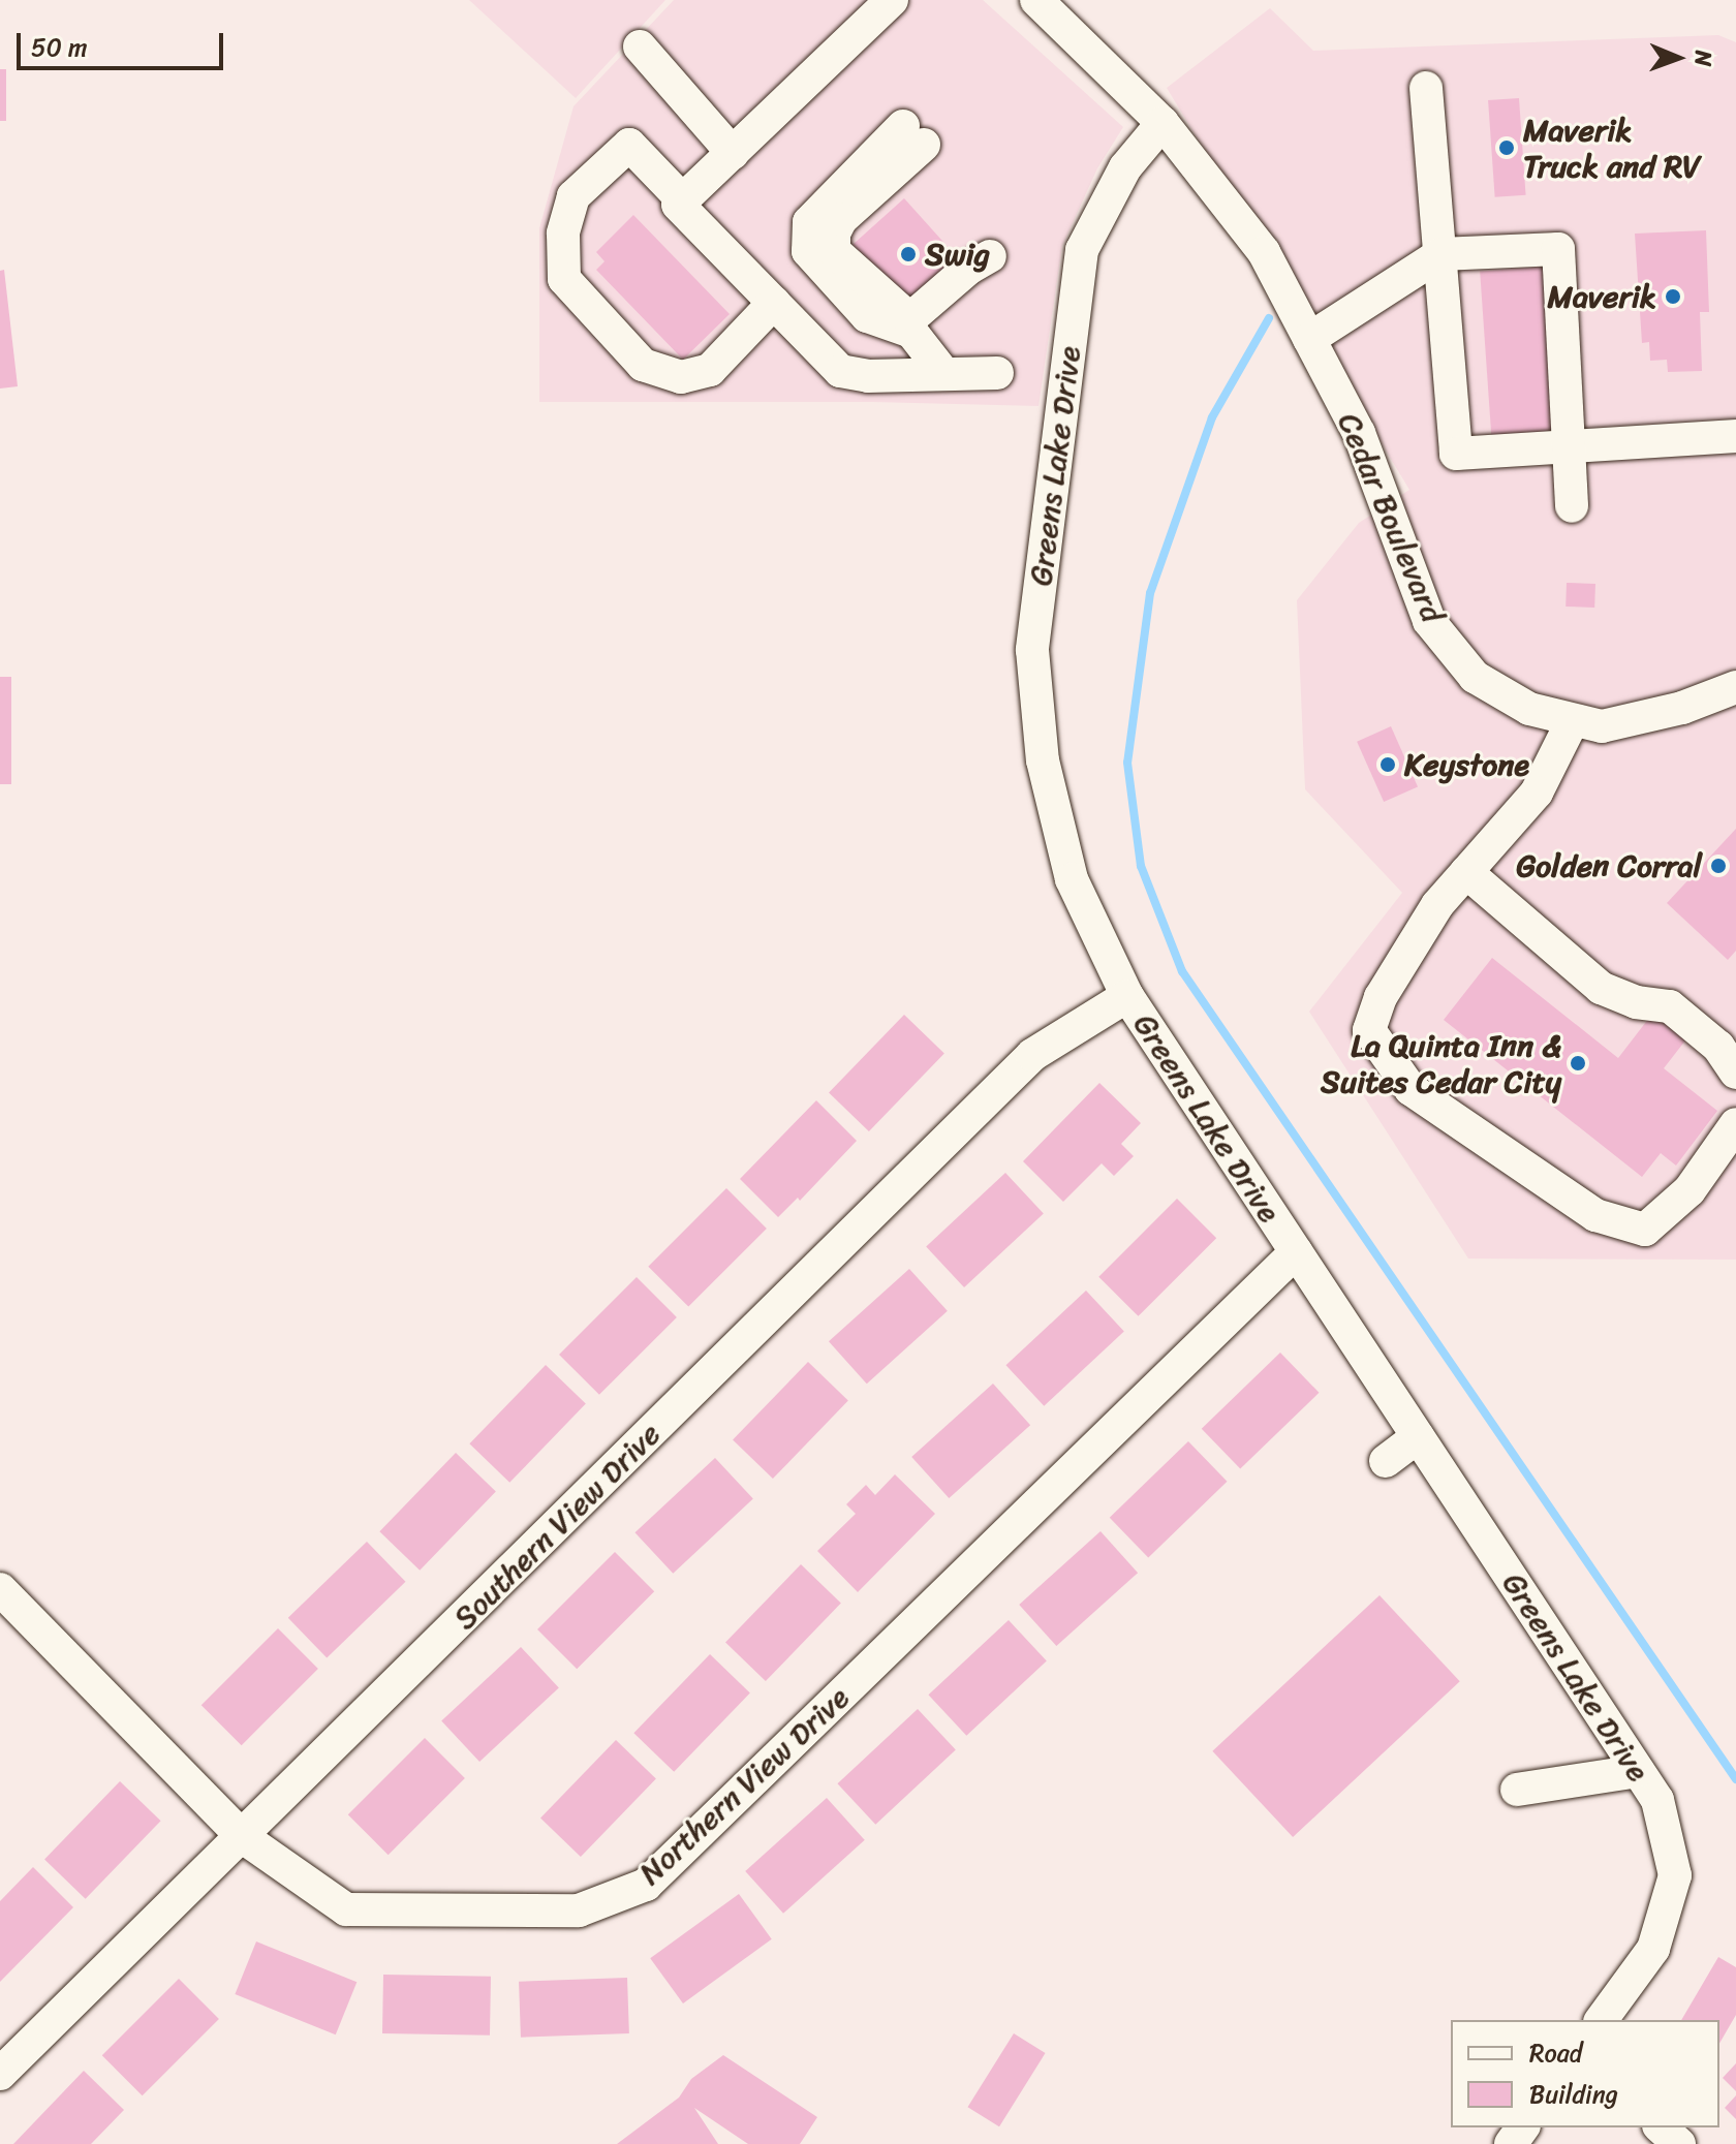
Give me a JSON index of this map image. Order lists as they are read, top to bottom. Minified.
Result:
{"streets":{"street":["Greens Lake Drive","Cedar Boulevard","Southern View Drive","Northern View Drive"]},"crossings":[["Greens Lake Drive","Cedar Boulevard"],["Greens Lake Drive","Southern View Drive"],["Greens Lake Drive","Northern View Drive"],["Southern View Drive","Northern View Drive"]],"places":["Maverik Truck and RV","Swig","Maverik","Keystone","Golden Corral","La Quinta Inn & Suites Cedar City"],"legend":["Road","Building"],"scale_bar":"50 m","north":"right"}
